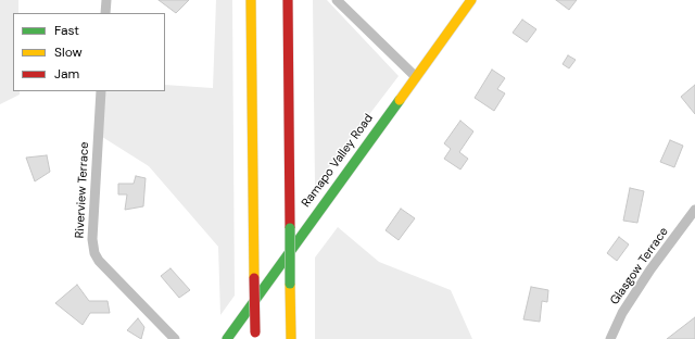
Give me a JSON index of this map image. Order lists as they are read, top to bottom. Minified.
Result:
{"streets":{"main road":["Ramapo Valley Road"],"street":["Riverview Terrace","Glasgow Terrace"]},"legend":["Fast","Slow","Jam"]}
